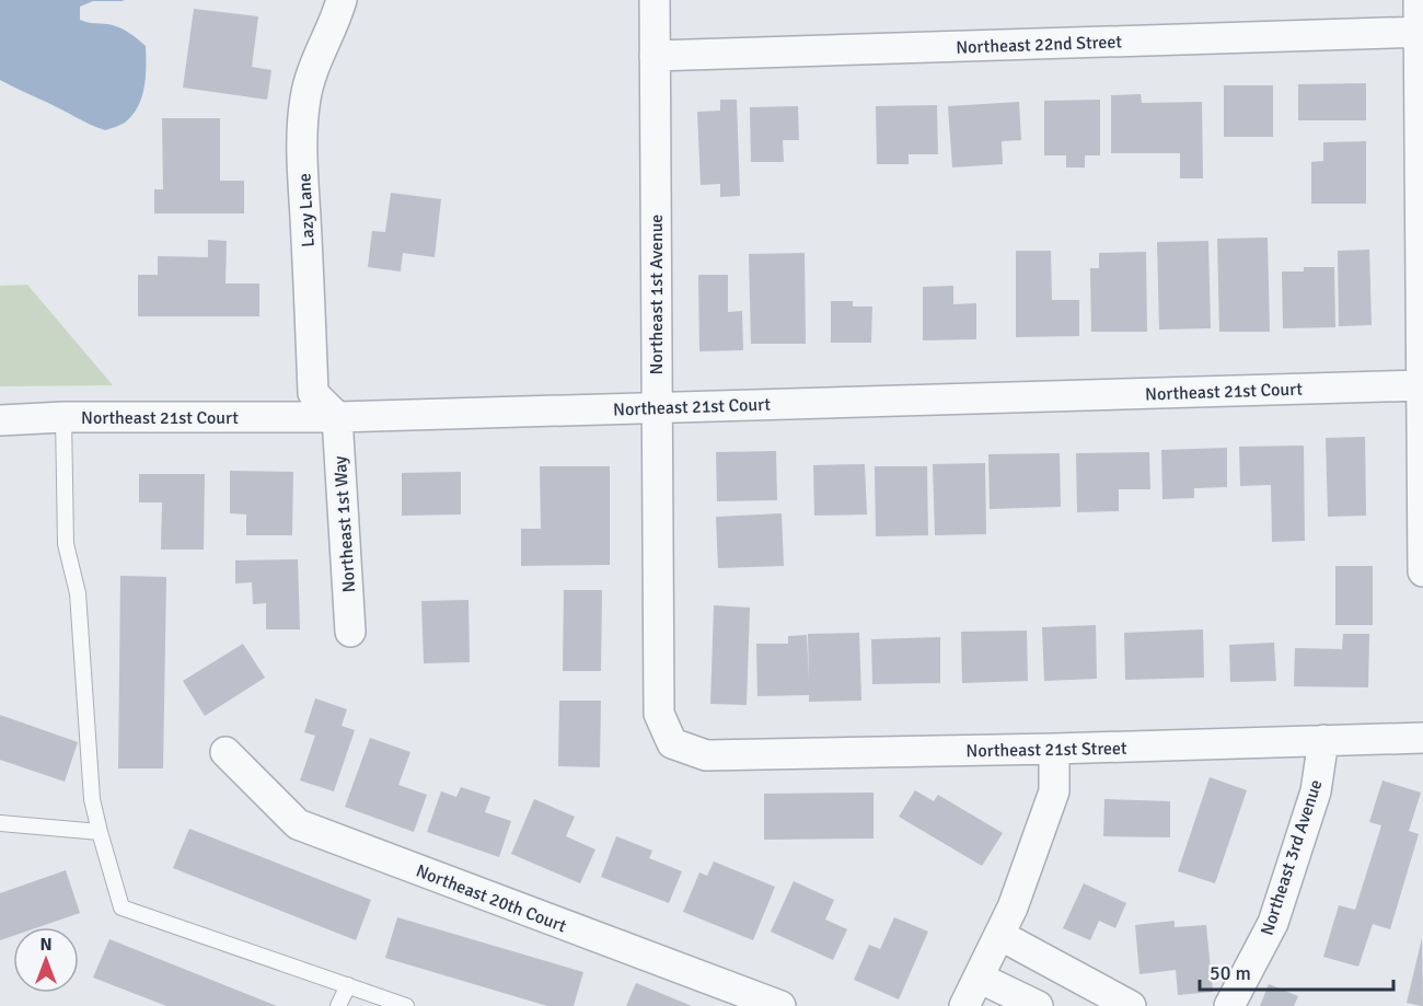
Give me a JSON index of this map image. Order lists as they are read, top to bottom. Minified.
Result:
{"streets":{"street":["Northeast 22nd Street","Lazy Lane","Northeast 1st Avenue","Northeast 21st Court","Northeast 1st Way","Northeast 21st Street","Northeast 3rd Avenue","Northeast 20th Court"]},"crossings":[["Northeast 22nd Street","Northeast 1st Avenue"],["Lazy Lane","Northeast 21st Court"],["Lazy Lane","Northeast 1st Way"],["Northeast 1st Avenue","Northeast 21st Court"],["Northeast 1st Avenue","Northeast 21st Street"],["Northeast 21st Court","Northeast 1st Way"],["Northeast 21st Street","Northeast 3rd Avenue"]],"scale_bar":"50 m","north":"top"}
